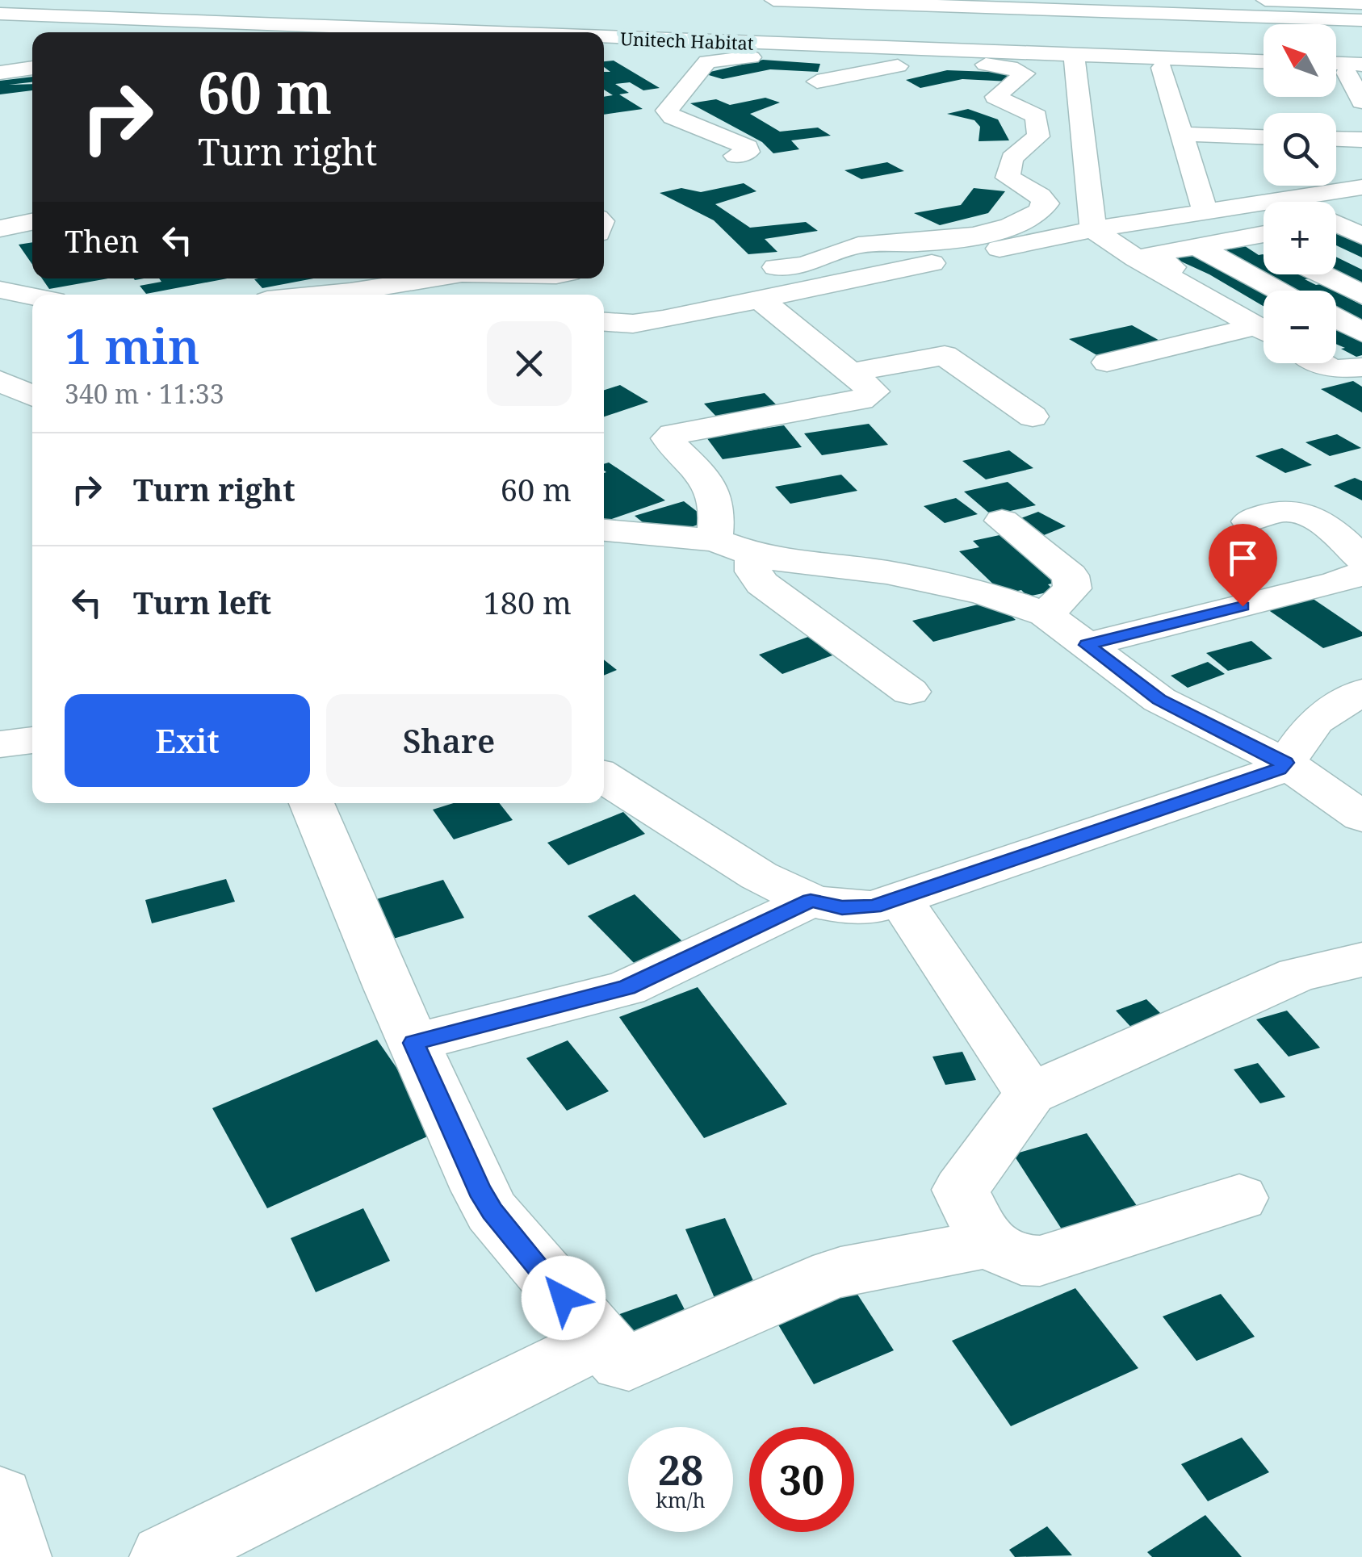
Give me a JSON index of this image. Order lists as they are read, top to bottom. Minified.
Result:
{"streets":{"street":["Unitech Habitat"]},"north":"top left","page":{"map_buttons":["+","−"],"turn":["60 m","Turn right"],"then":"Then","heading":["1 min","340 m · 11:33"],"list":[{"name":"Turn right","value":"60 m"},{"name":"Turn left","value":"180 m"}],"buttons":["Exit","Share"],"speed":"28 km/h","limit":"30"}}
